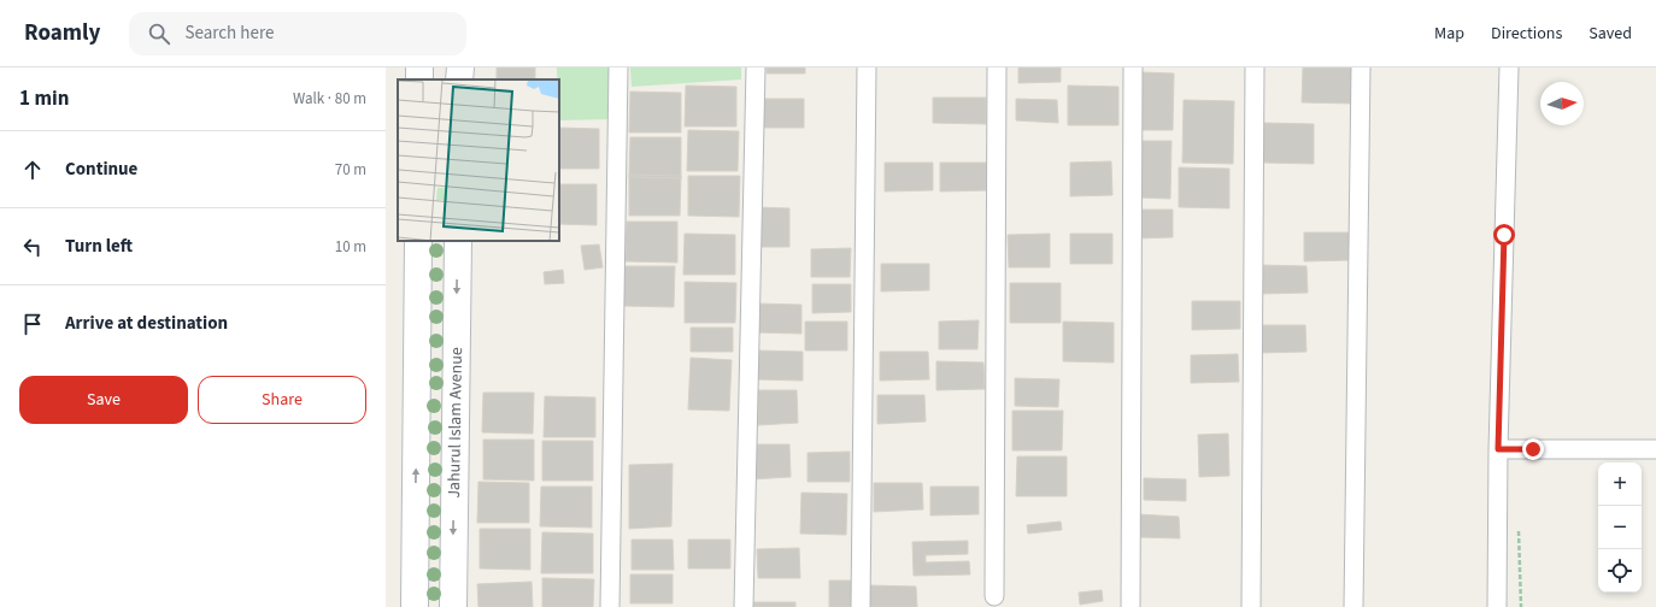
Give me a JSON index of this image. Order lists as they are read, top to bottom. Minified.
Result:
{"streets":{"street":["Jahurul Islam Avenue"]},"north":"right","page":{"header":"Roamly","search":"Search here","nav":["Map","Directions","Saved"],"heading":["1 min","Walk · 80 m"],"list":[["Continue","70 m"],["Turn left","10 m"],"Arrive at destination"],"buttons":["Save","Share"],"map_buttons":["+","−"]}}
